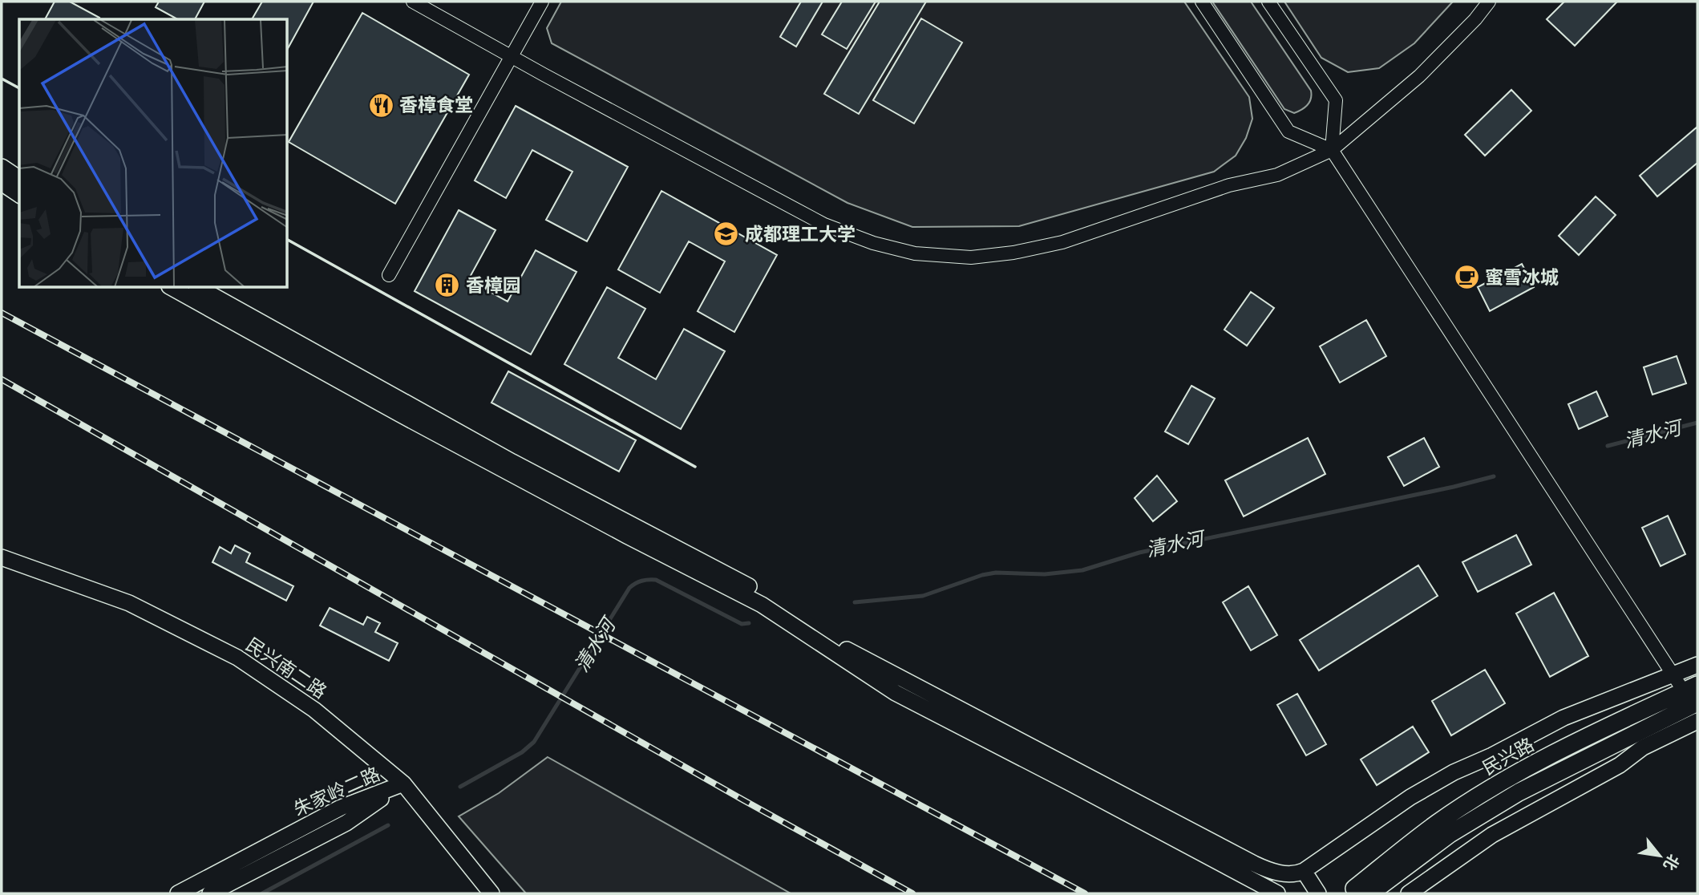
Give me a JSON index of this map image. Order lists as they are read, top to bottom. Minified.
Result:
{"streets":{"main road":["民兴路"],"street":["民兴南二路","朱家岭二路"]},"crossings":[["民兴南二路","朱家岭二路"]],"water":["清水河"],"places":{"restaurant":["香樟食堂"],"school or university":["成都理工大学"],"cafe":["蜜雪冰城"],"building":["香樟园"]},"north":"bottom right"}
